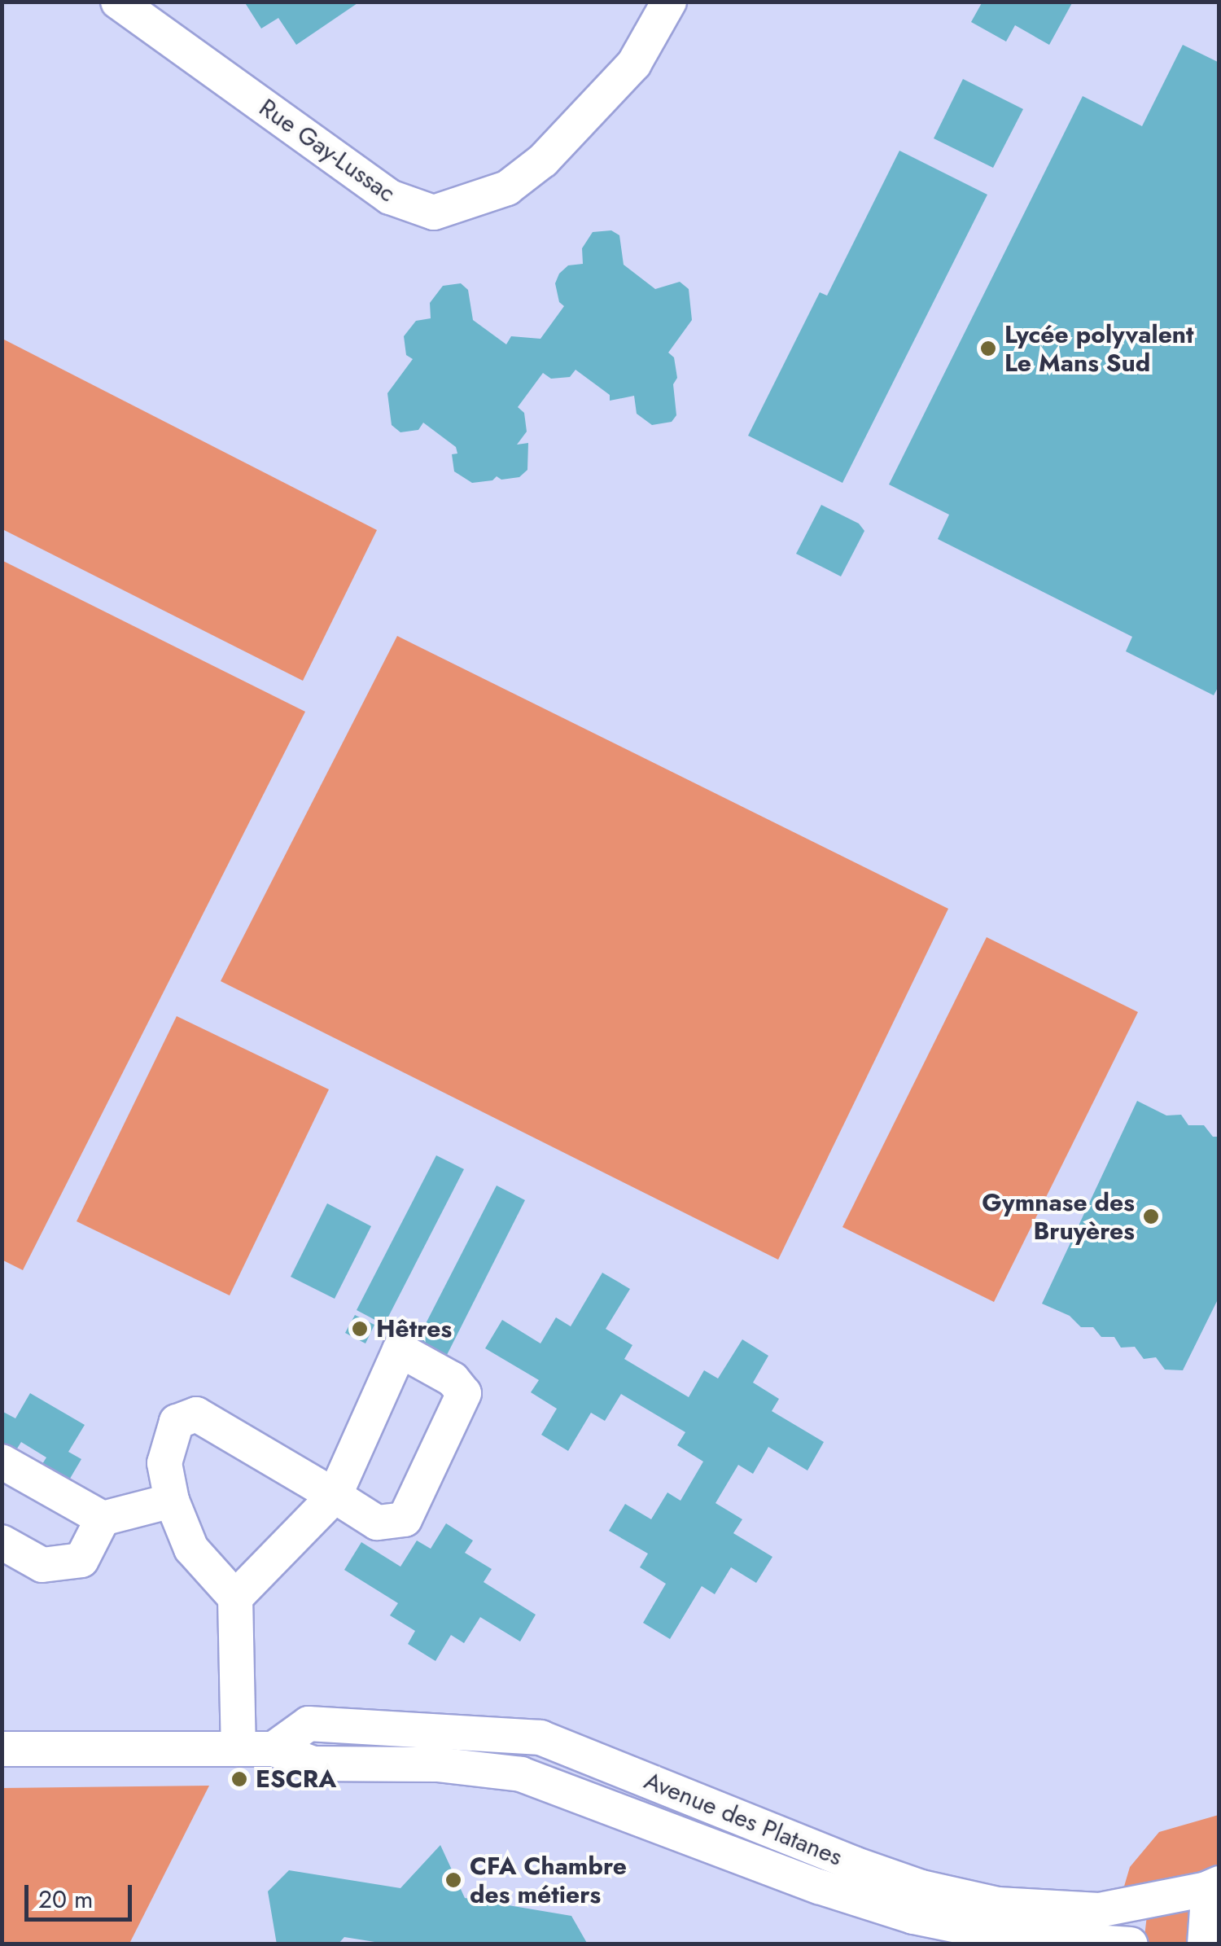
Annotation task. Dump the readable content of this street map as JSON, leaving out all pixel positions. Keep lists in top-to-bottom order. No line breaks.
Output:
{"streets":{"street":["Rue Gay-Lussac","Avenue des Platanes"]},"places":["Lycée polyvalent Le Mans Sud","Gymnase des Bruyères","Hêtres","ESCRA","CFA Chambre des métiers"],"scale_bar":"20 m"}
